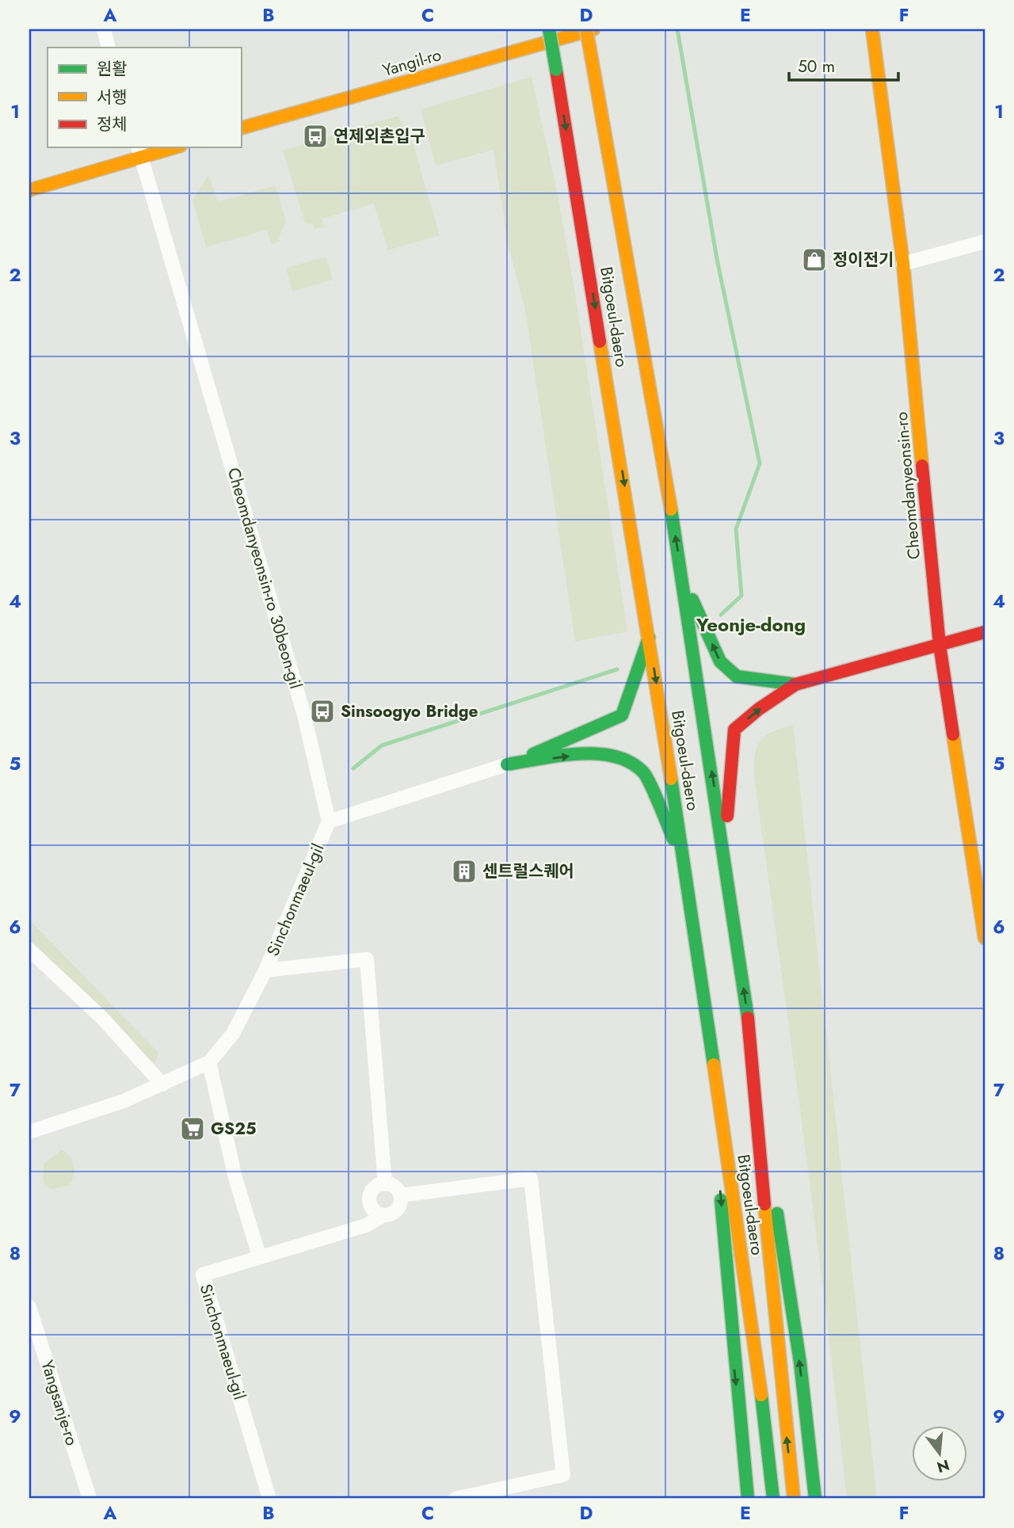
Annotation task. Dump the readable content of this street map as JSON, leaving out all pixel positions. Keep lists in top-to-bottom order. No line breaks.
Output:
{"streets":{"main road":["Yangil-ro","Bitgoeul-daero","Cheomdanyeonsin-ro"],"street":["Cheomdanyeonsin-ro 30beon-gil","Sinchonmaeul-gil","Yangsanje-ro"]},"crossings":[["Cheomdanyeonsin-ro 30beon-gil","Sinchonmaeul-gil"]],"districts":["Yeonje-dong"],"places":{"bus stop":["연제외촌입구","Sinsoogyo Bridge"],"shop":["정이전기"],"building":["센트럴스퀘어"],"supermarket":["GS25"]},"legend":["원활","서행","정체"],"scale_bar":"50 m","north":"bottom","grid":{"columns":["A","B","C","D","E","F"],"rows":["1","2","3","4","5","6","7","8","9"]}}
